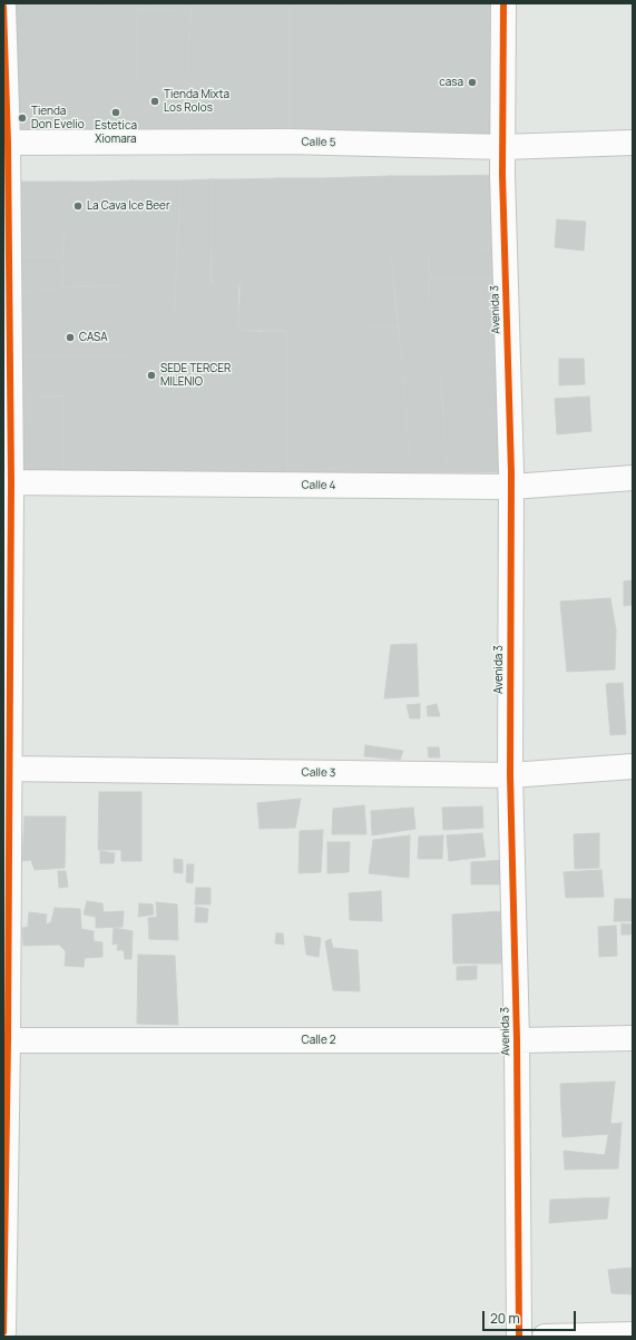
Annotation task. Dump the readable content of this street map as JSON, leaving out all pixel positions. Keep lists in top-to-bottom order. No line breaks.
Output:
{"streets":{"street":["Calle 5","Avenida 3","Calle 4","Calle 3","Calle 2"]},"crossings":[["Calle 5","Avenida 3"],["Avenida 3","Calle 4"],["Avenida 3","Calle 3"],["Avenida 3","Calle 2"]],"places":["casa","Tienda Mixta Los Rolos","Estetica Xiomara","Tienda Don Evelio","La Cava Ice Beer","CASA","SEDE TERCER MILENIO"],"scale_bar":"20 m"}
